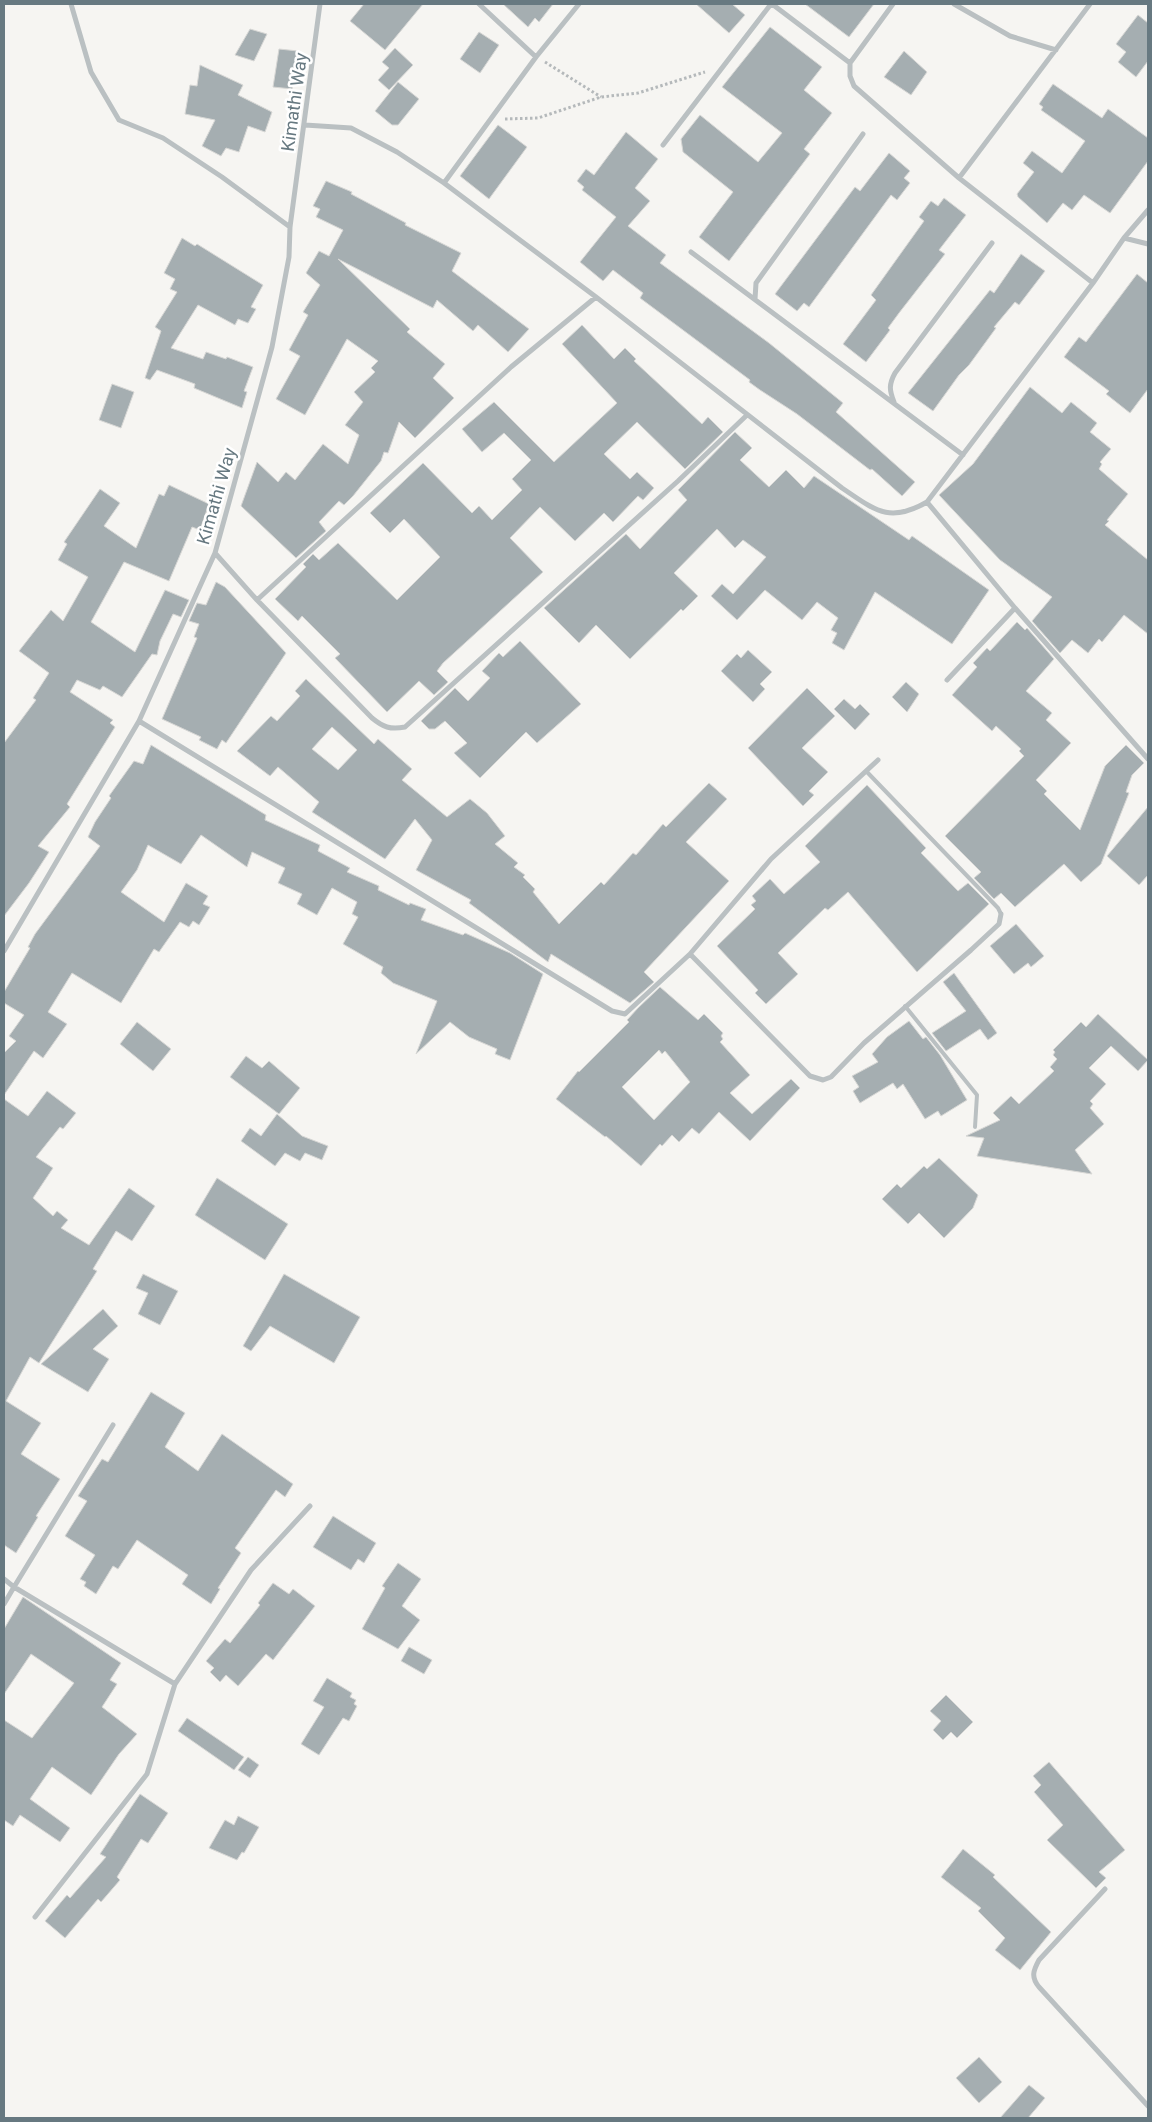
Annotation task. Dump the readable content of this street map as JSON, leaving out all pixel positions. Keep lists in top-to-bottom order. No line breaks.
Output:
{"streets":{"street":["Kimathi Way"]}}
